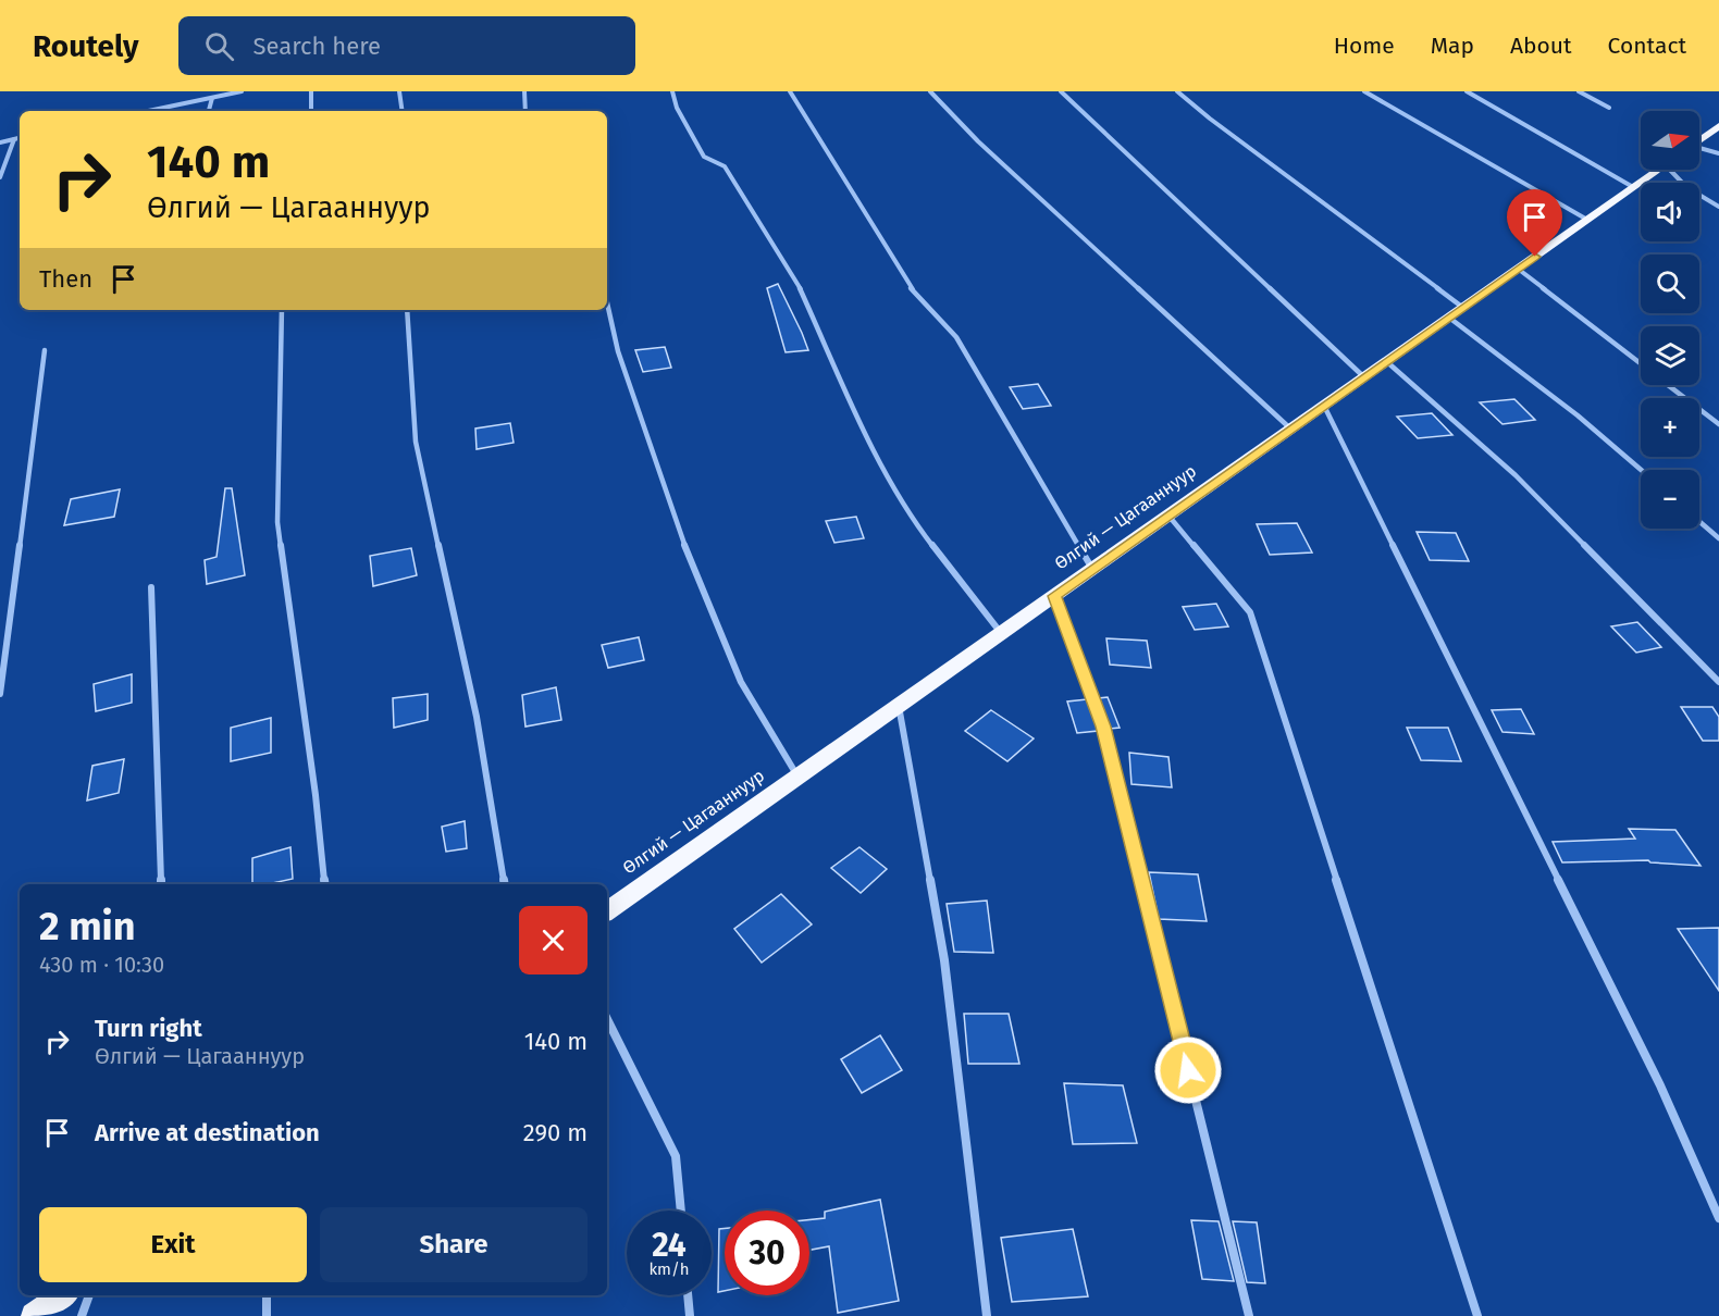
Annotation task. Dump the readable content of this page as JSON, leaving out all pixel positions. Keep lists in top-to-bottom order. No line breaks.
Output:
{"streets":{"highway":["Өлгий — Цагааннуур"]},"north":"right","page":{"header":"Routely","search":"Search here","nav":["Home","Map","About","Contact"],"map_buttons":["+","−"],"turn":["140 m","Өлгий — Цагааннуур"],"then":"Then","heading":["2 min","430 m · 10:30"],"list":[{"name":"Turn right","note":"Өлгий — Цагааннуур","value":"140 m"},{"name":"Arrive at destination","value":"290 m"}],"buttons":["Exit","Share"],"speed":"24 km/h","limit":"30"}}
